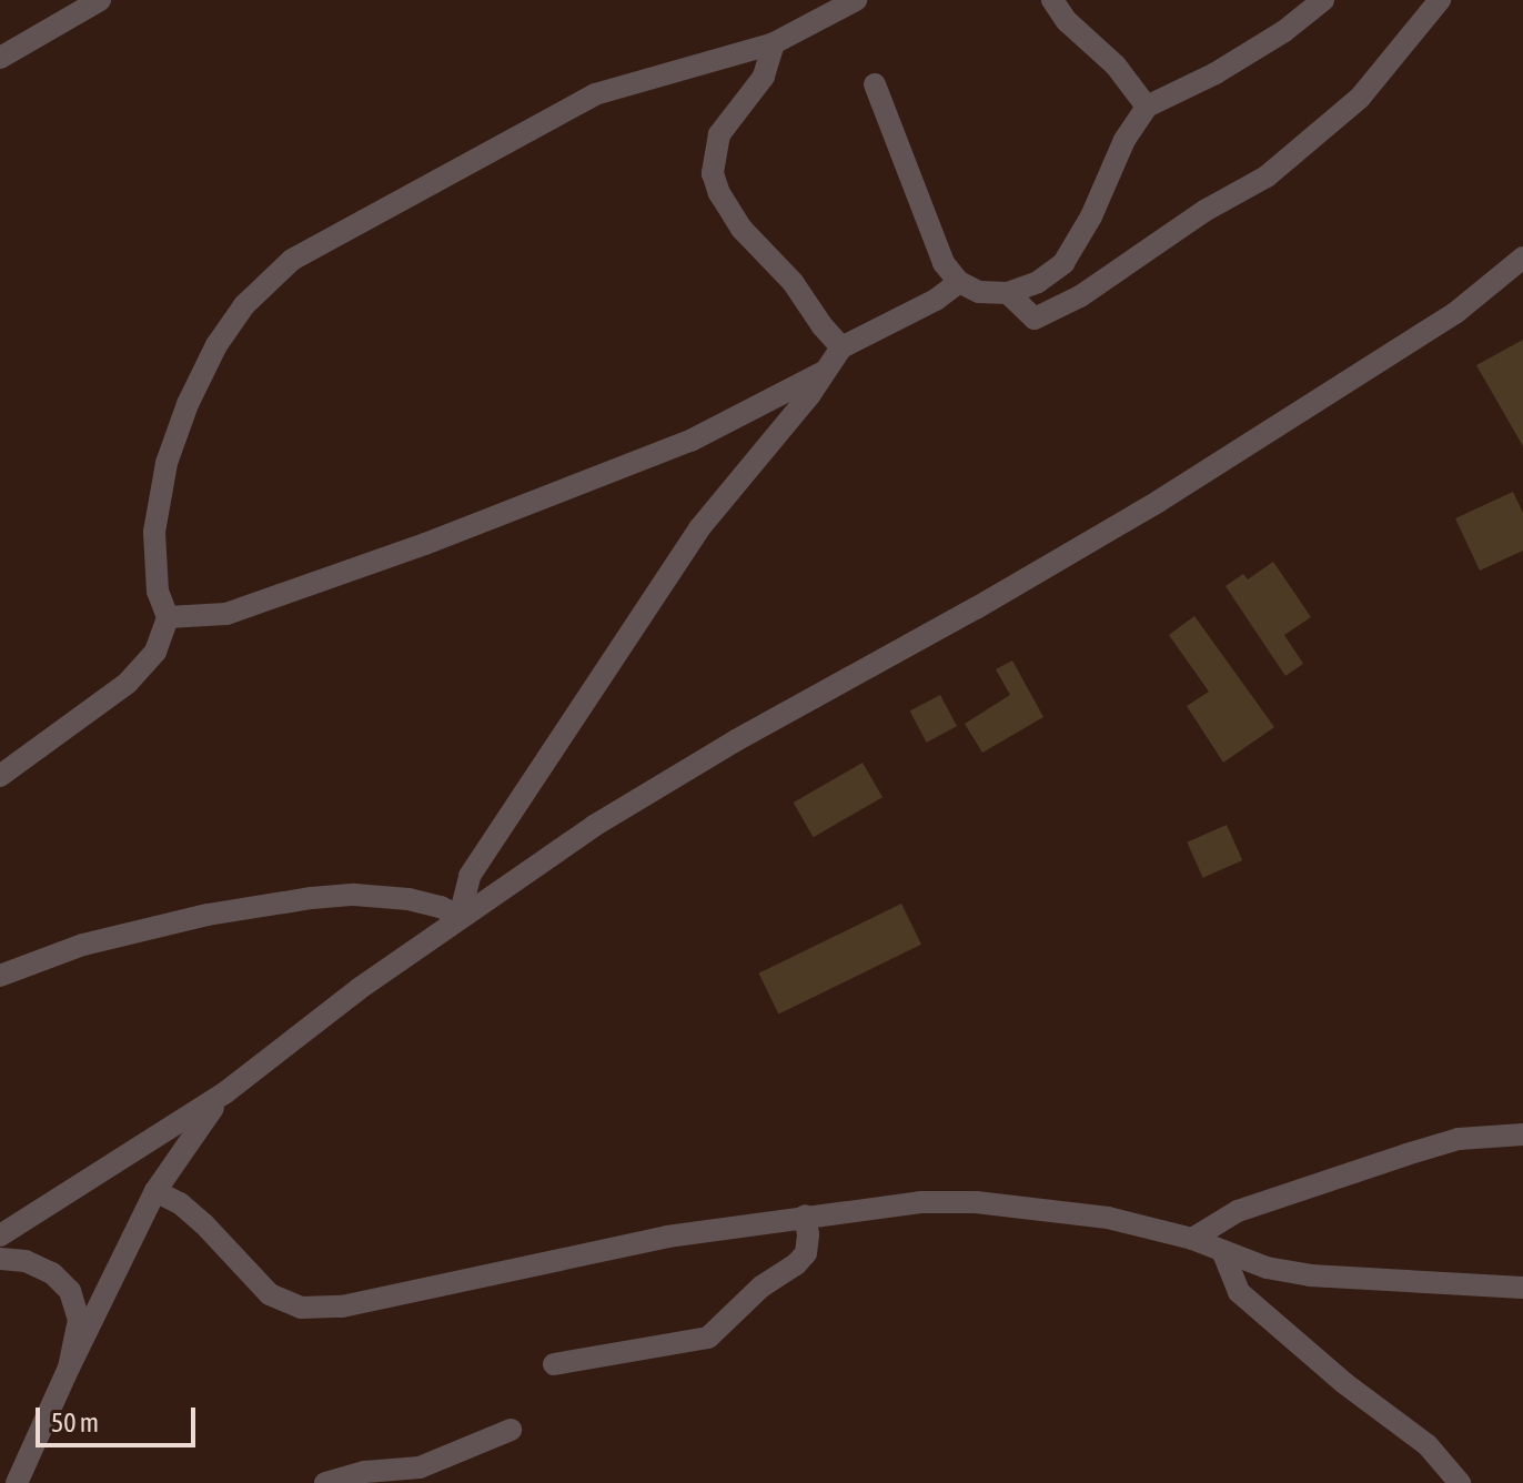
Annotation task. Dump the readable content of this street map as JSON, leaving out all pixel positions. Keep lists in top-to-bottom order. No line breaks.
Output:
{"scale_bar":"50 m"}
